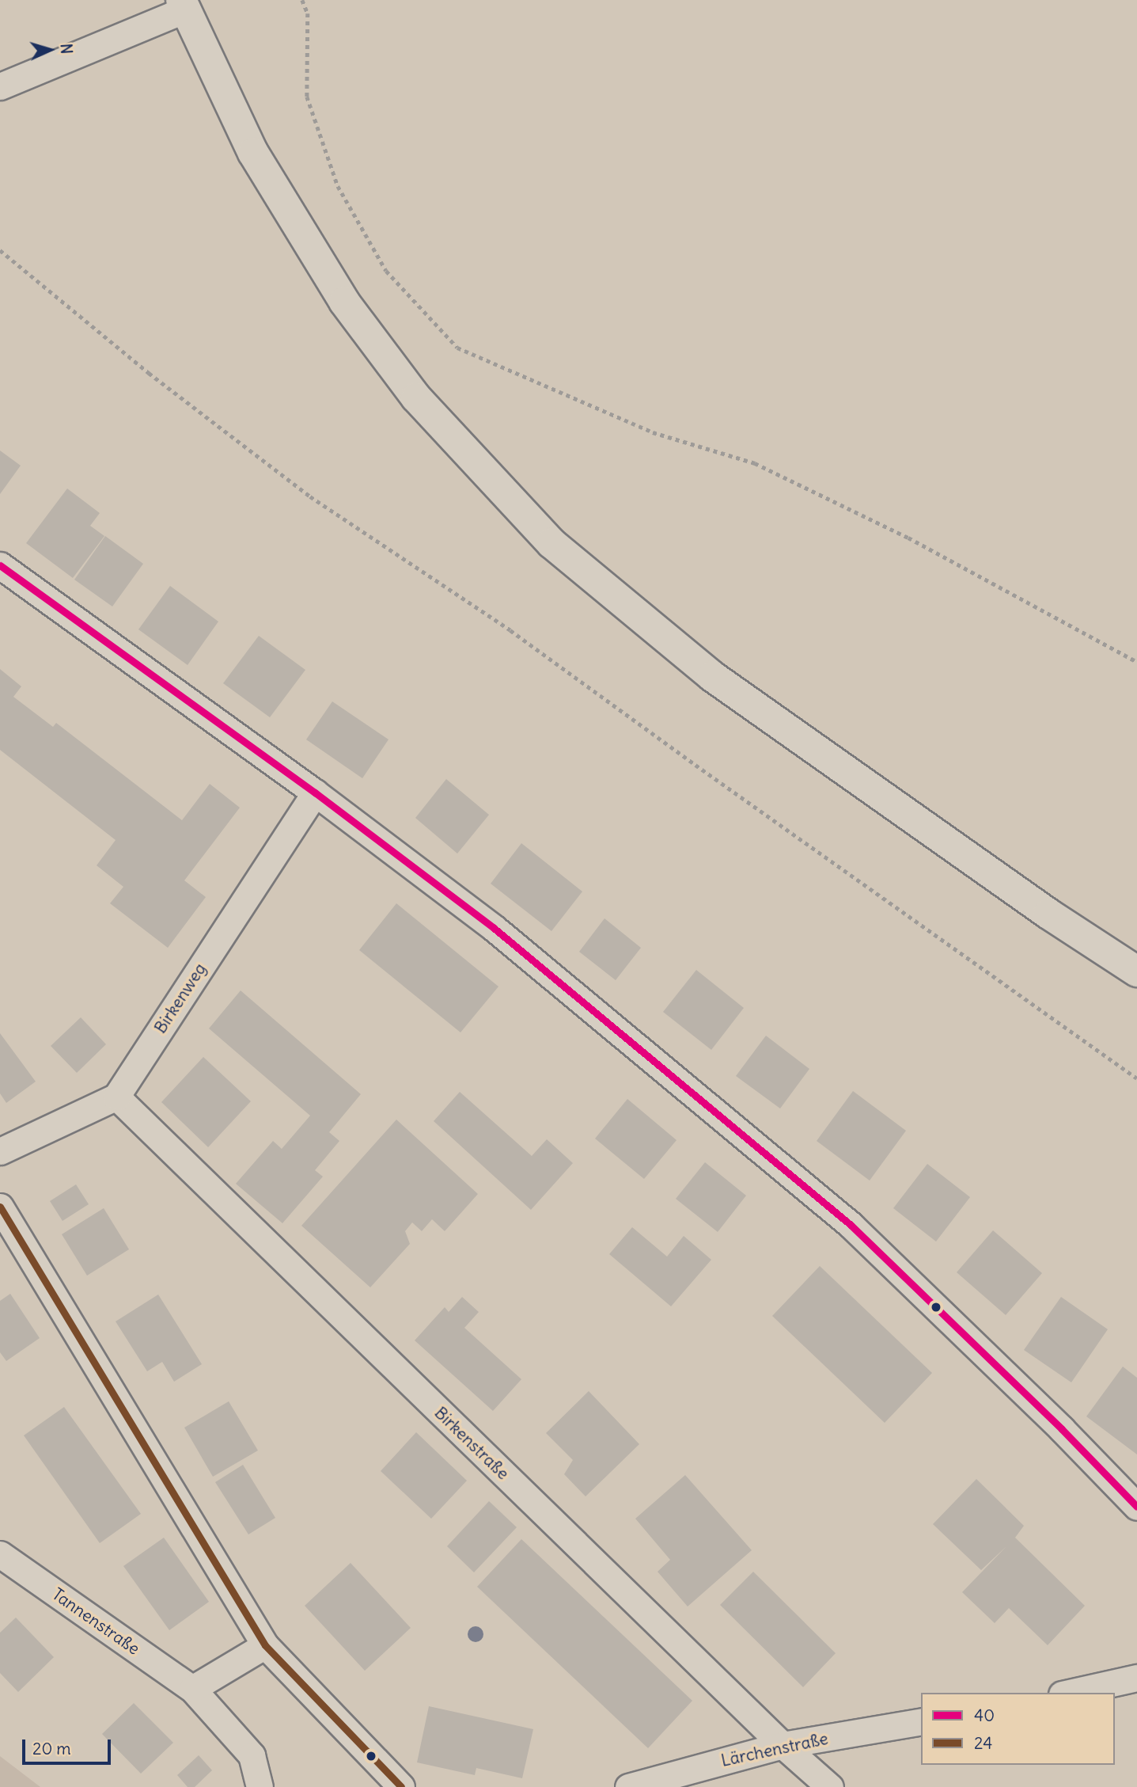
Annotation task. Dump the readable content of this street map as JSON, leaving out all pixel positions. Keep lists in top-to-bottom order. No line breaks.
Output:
{"streets":{"street":["Birkenweg","Birkenstraße","Tannenstraße","Lärchenstraße"]},"crossings":[["Birkenweg","Birkenstraße"],["Birkenstraße","Lärchenstraße"]],"lines":["transit line 40","transit line 24"],"legend":["40","24"],"scale_bar":"20 m","north":"right"}
